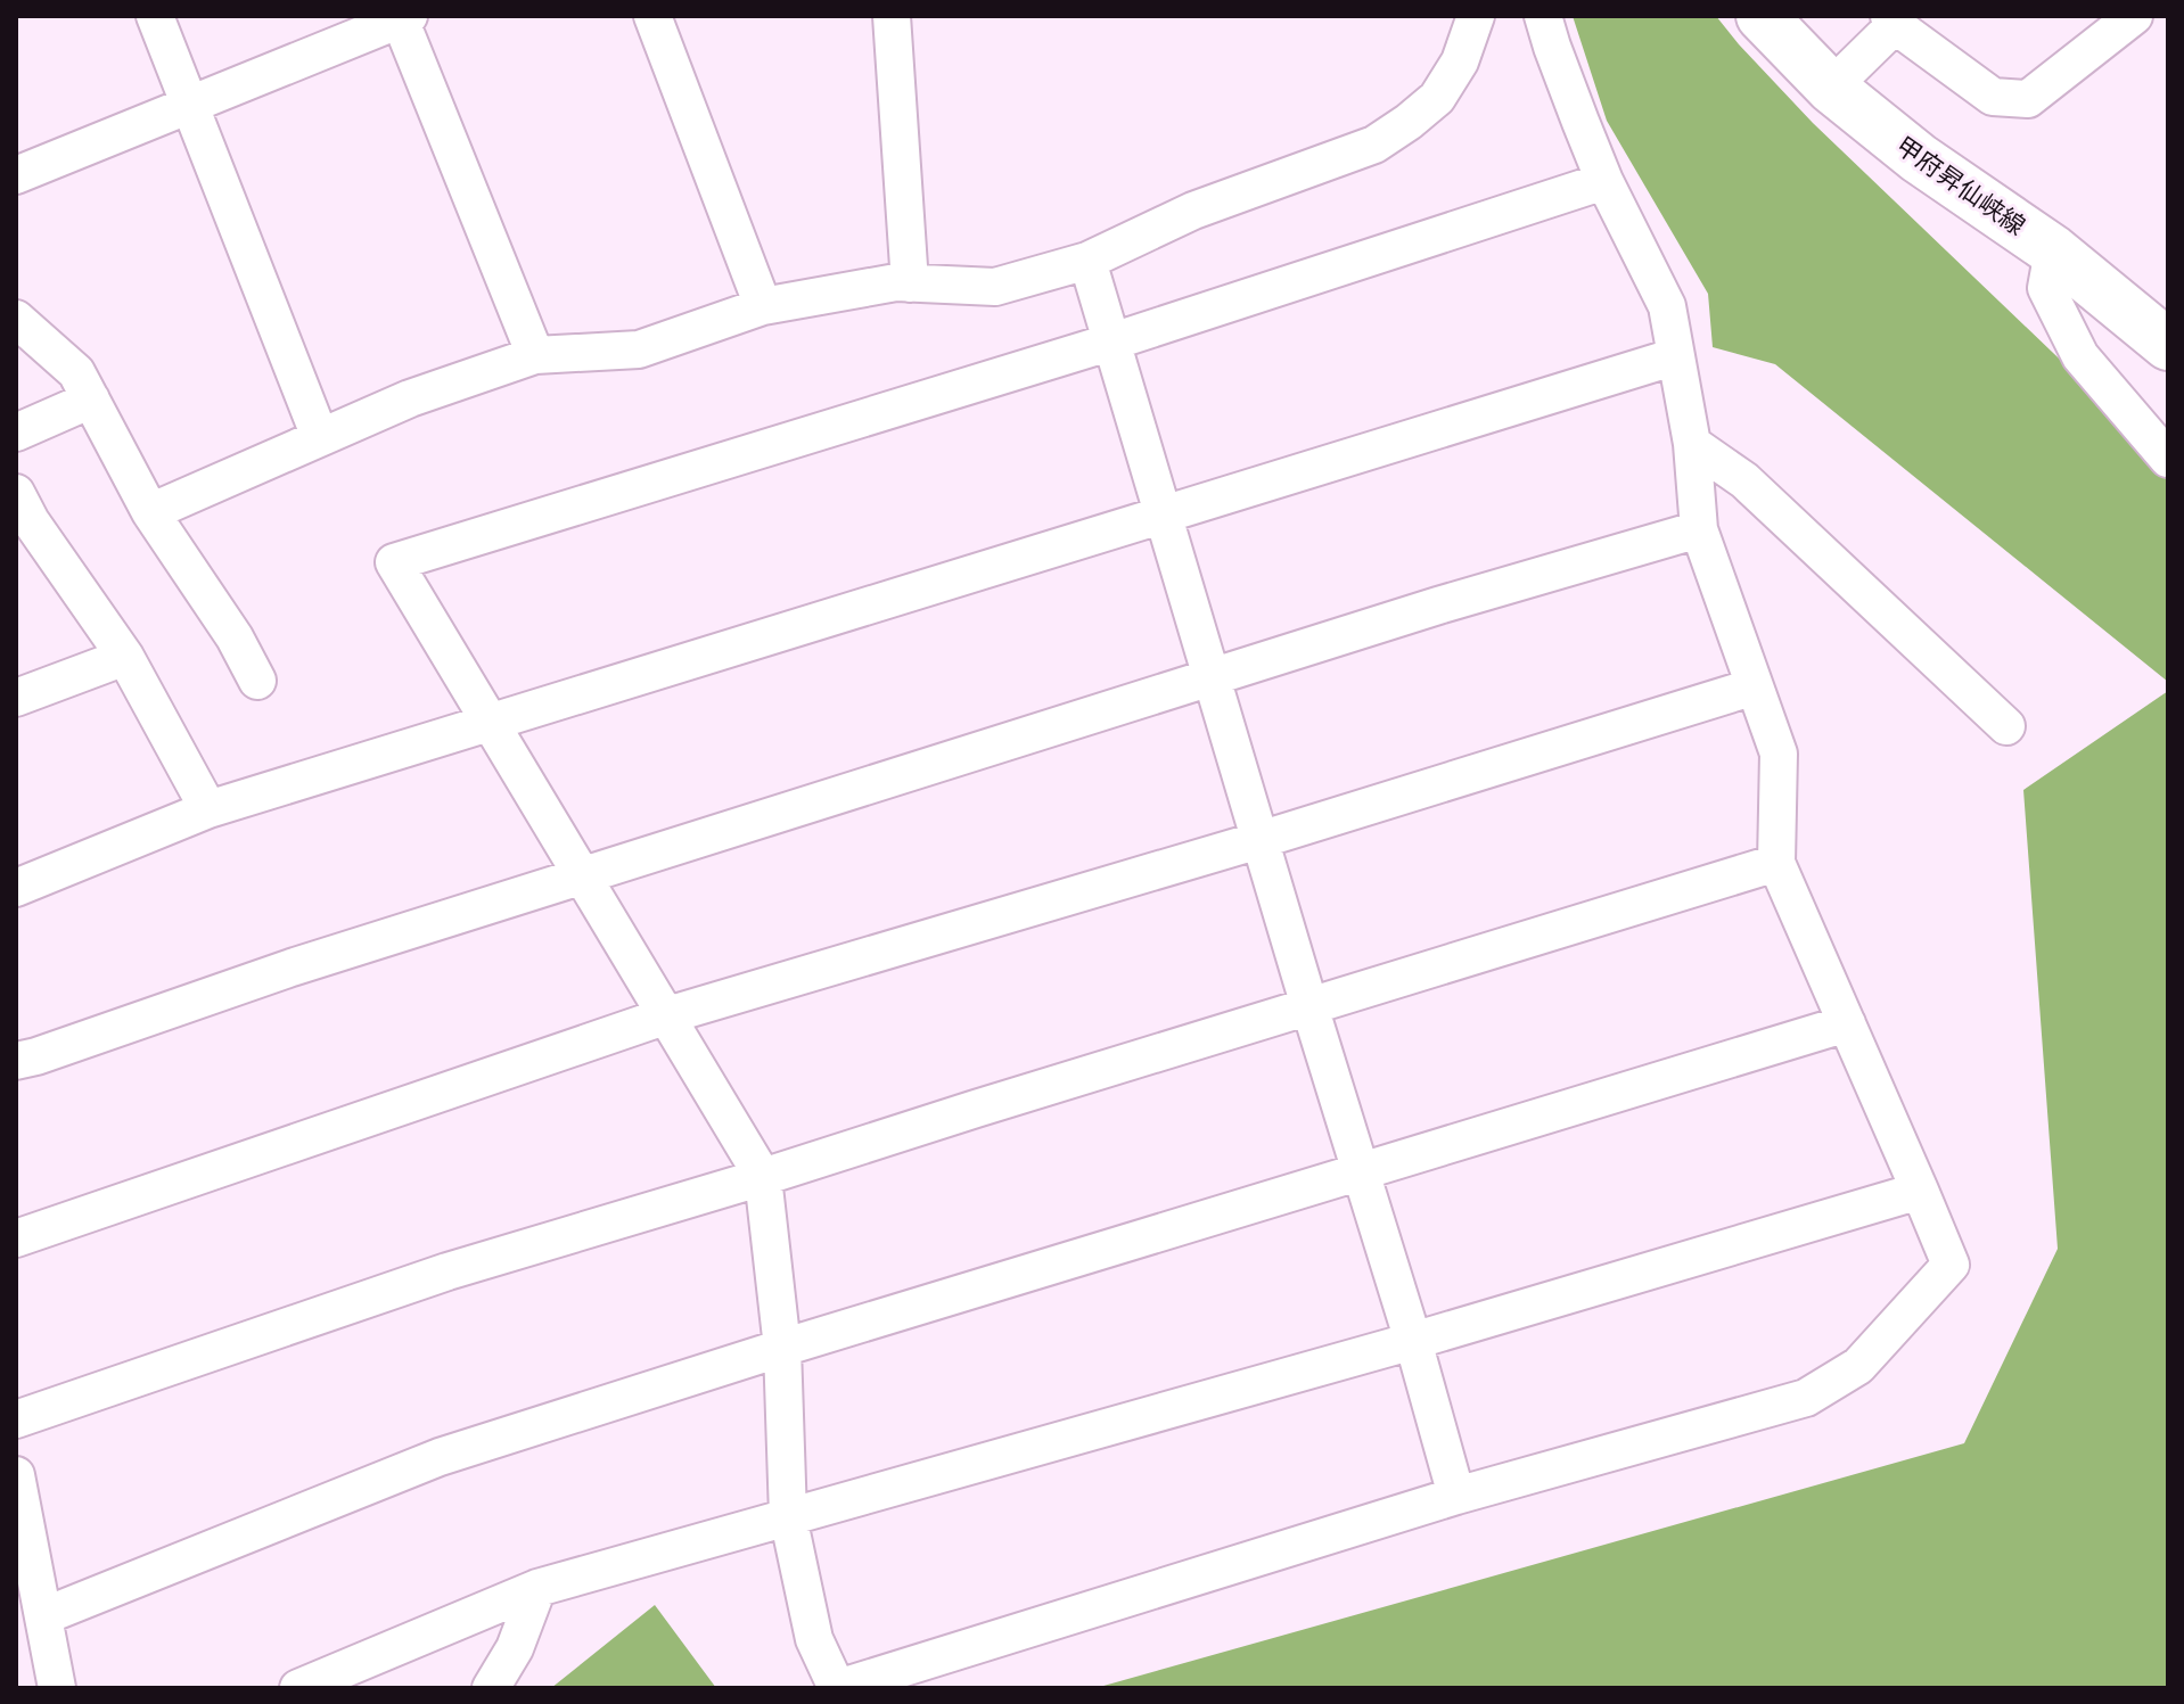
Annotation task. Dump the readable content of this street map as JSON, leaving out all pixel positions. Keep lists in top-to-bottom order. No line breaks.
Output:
{"streets":{"main road":["甲府昇仙峡線"]}}
